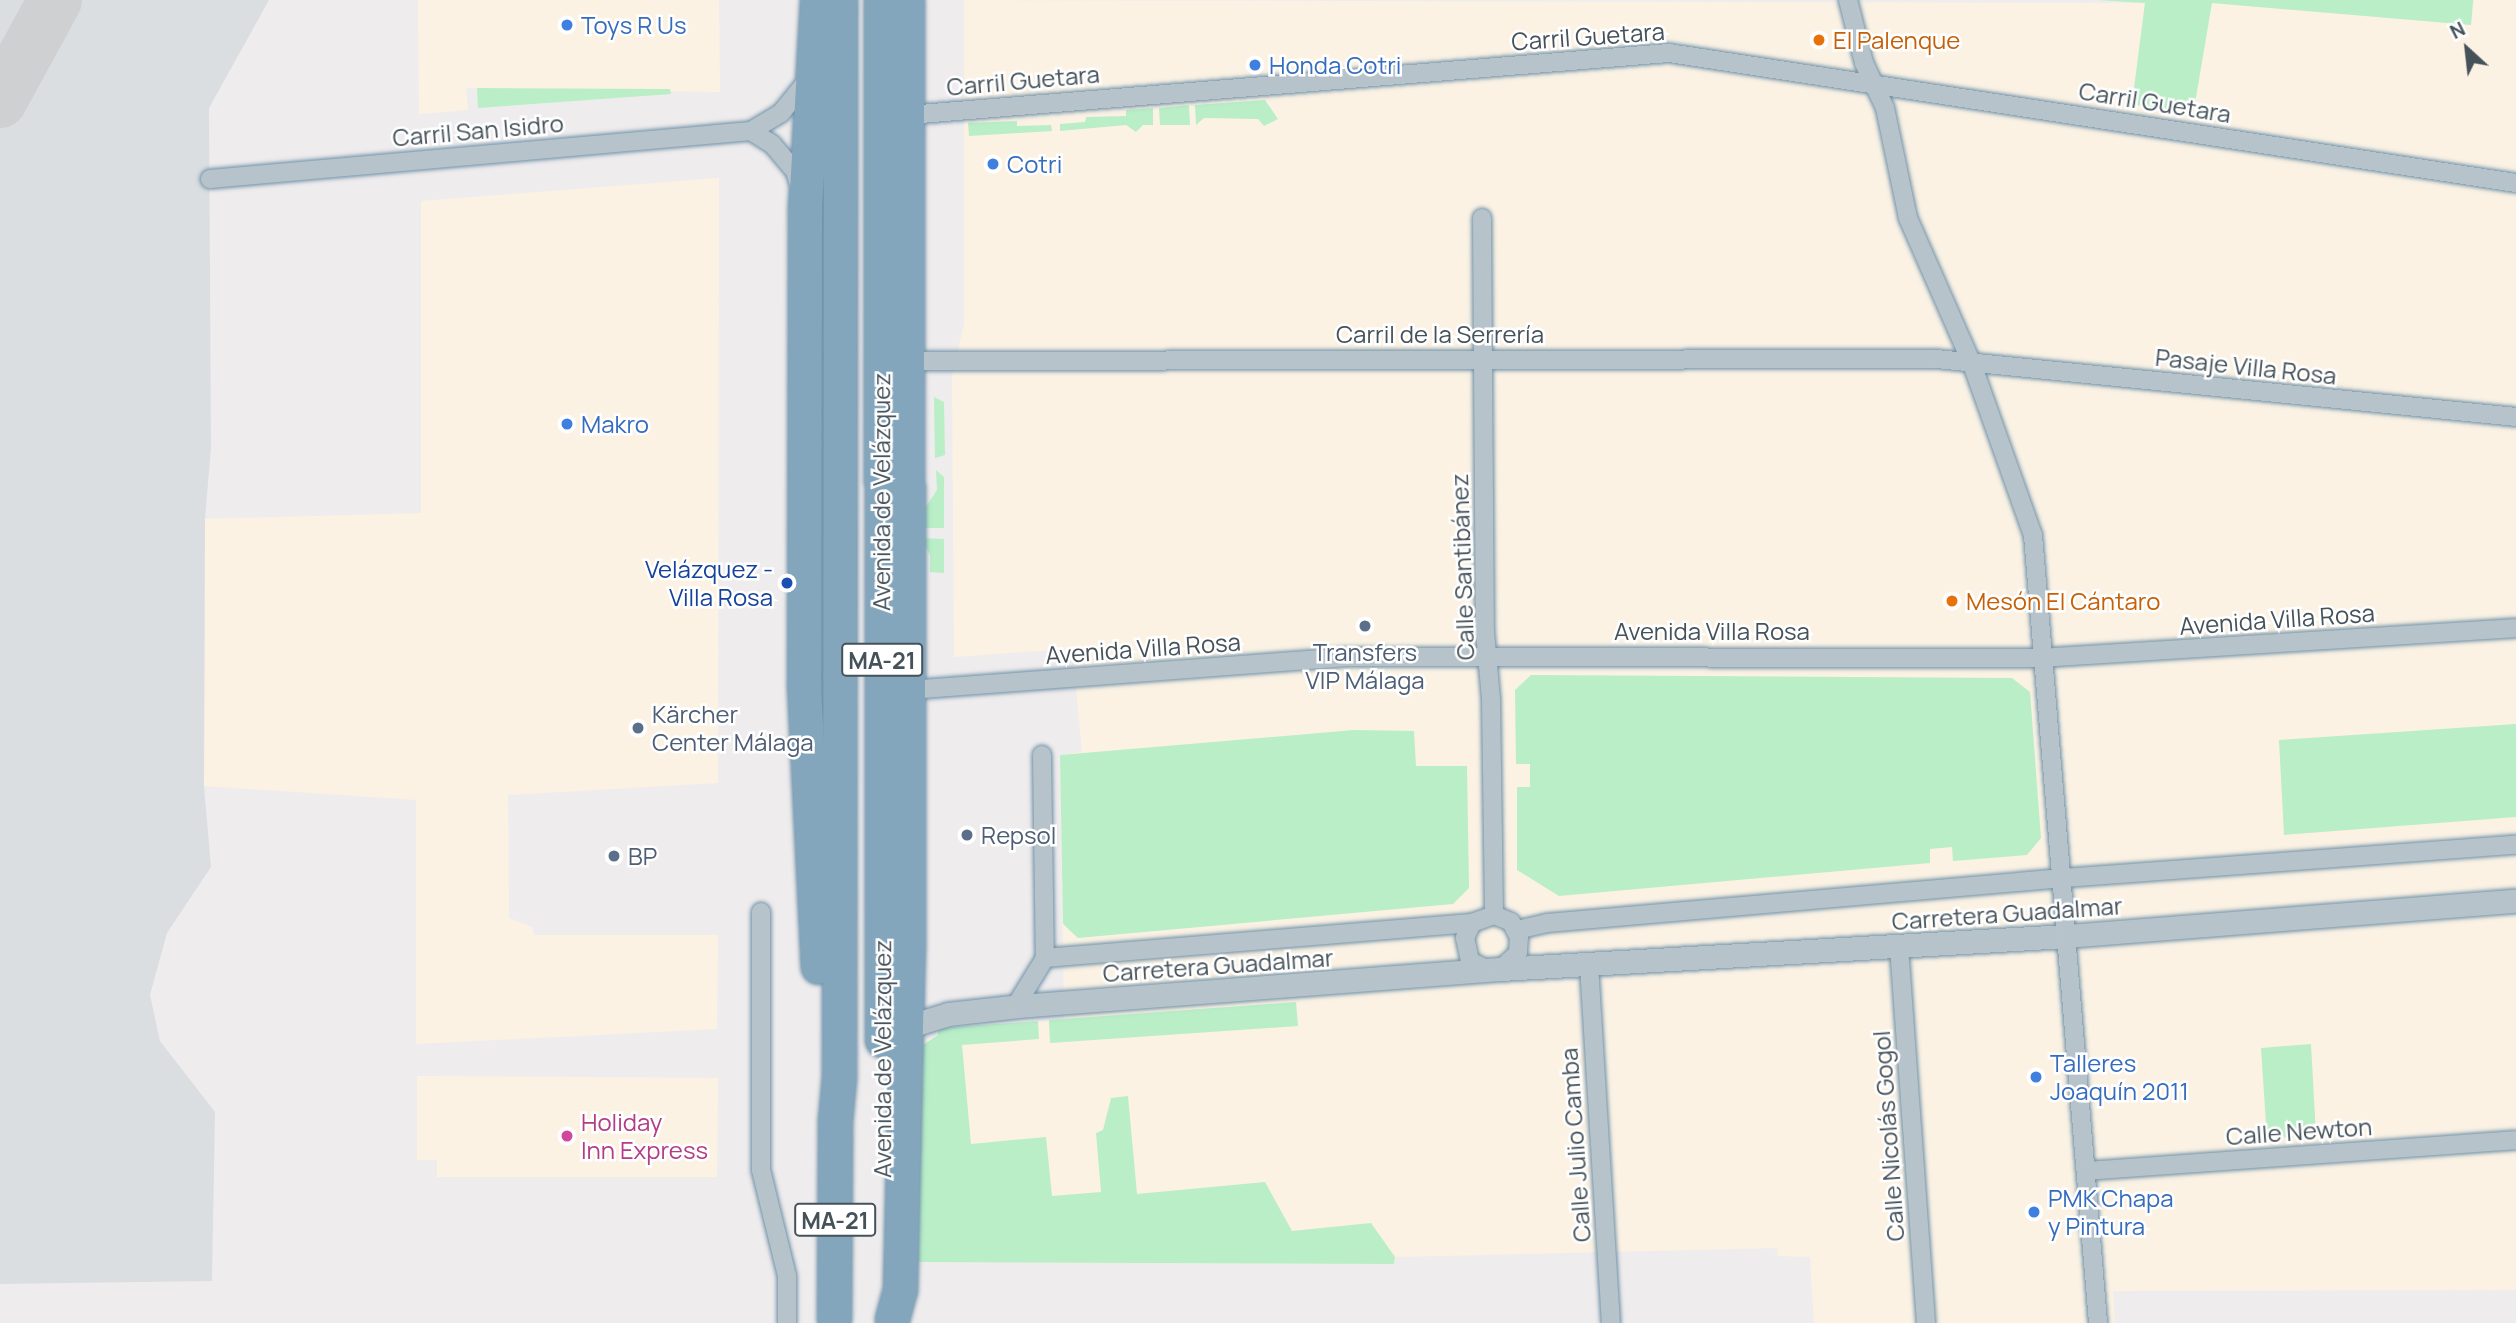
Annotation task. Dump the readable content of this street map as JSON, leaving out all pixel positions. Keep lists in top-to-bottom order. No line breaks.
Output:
{"streets":{"highway":["Avenida de Velázquez","MA-21"],"street":["Carril Guetara","Carril San Isidro","Carril de la Serrería","Pasaje Villa Rosa","Calle Santibánez","Avenida Villa Rosa","Carretera Guadalmar","Calle Newton","Calle Nicolás Gogol","Calle Julio Camba"]},"crossings":[["Carril de la Serrería","Pasaje Villa Rosa"],["Carril de la Serrería","Calle Santibánez"],["Avenida de Velázquez","Carretera Guadalmar"],["Calle Santibánez","Avenida Villa Rosa"],["Calle Santibánez","Carretera Guadalmar"],["Carretera Guadalmar","Calle Nicolás Gogol"],["Carretera Guadalmar","Calle Julio Camba"]],"places":["Toys R Us","El Palenque","Honda Cotri","Cotri","Makro","Velázquez - Villa Rosa","Mesón El Cántaro","Transfers VIP Málaga","Kärcher Center Málaga","Repsol","BP","Talleres Joaquín 2011","Holiday Inn Express","PMK Chapa y Pintura"],"north":"top left"}
